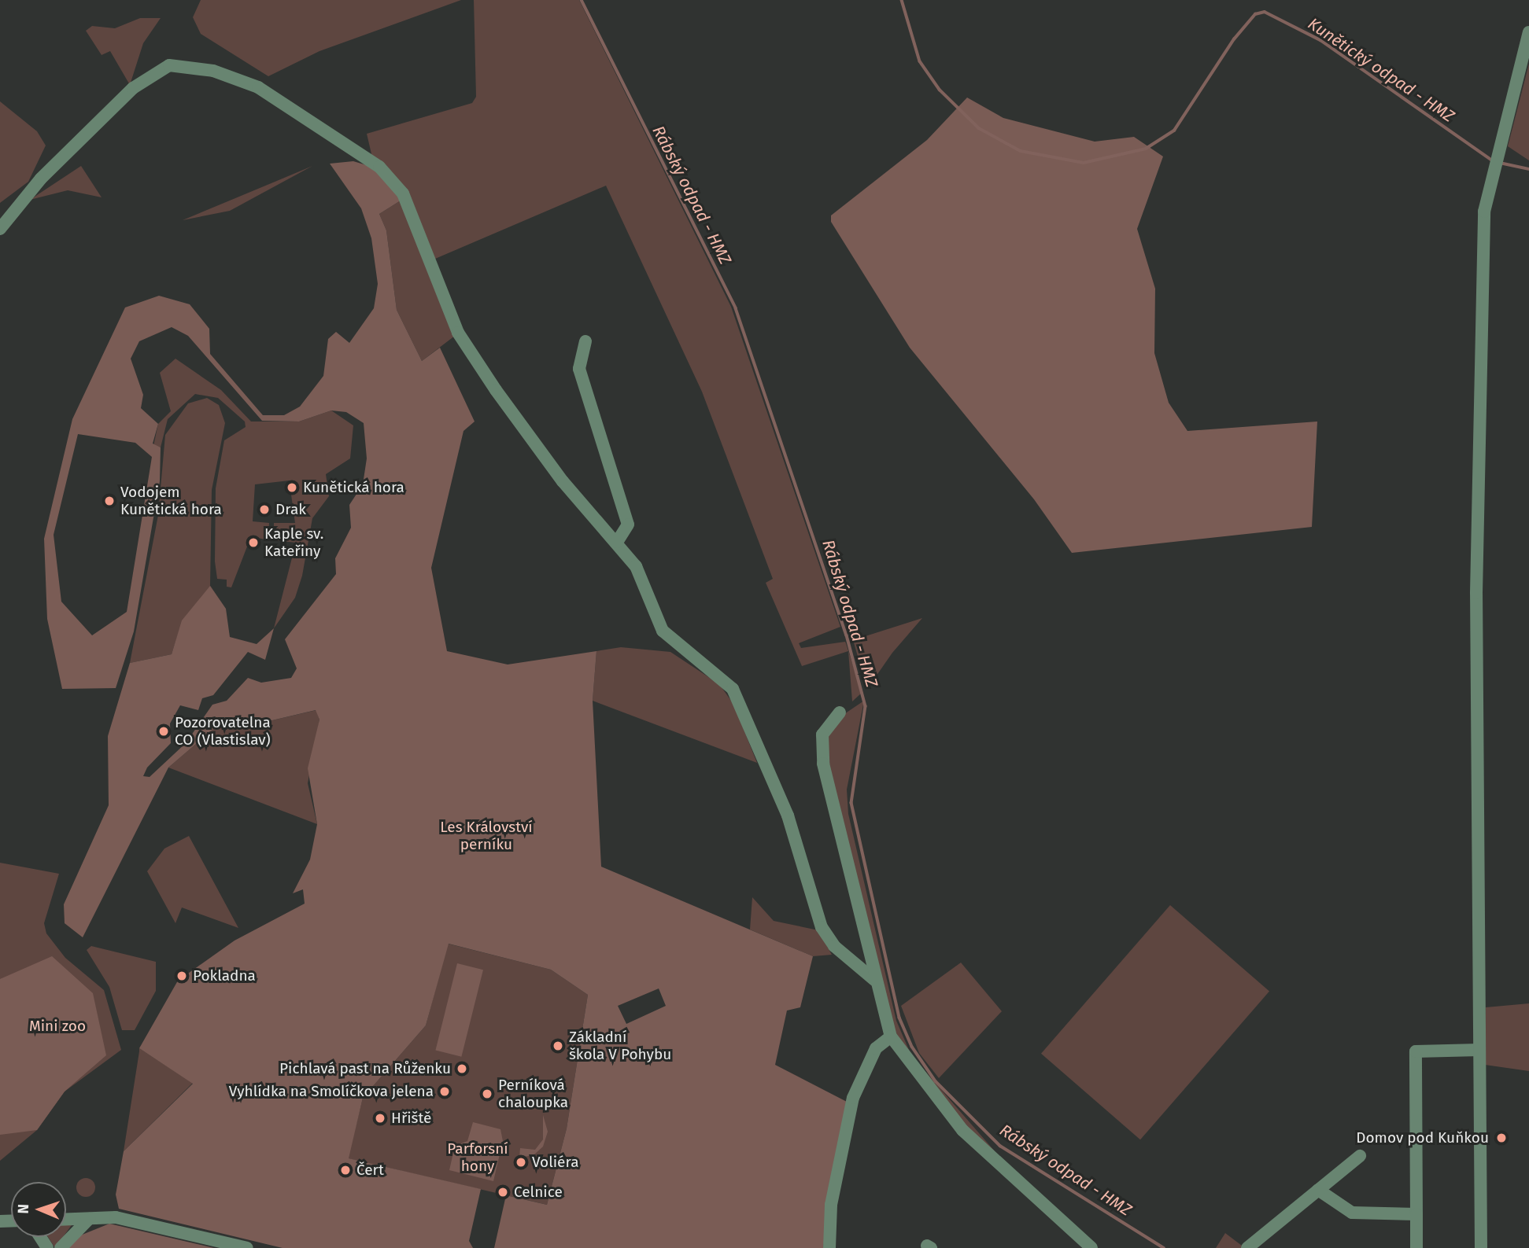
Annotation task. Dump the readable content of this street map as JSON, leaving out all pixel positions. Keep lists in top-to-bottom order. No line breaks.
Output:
{"water":["Kunětický odpad - HMZ","Rábský odpad - HMZ"],"parks":["Les Království perníku","Mini zoo","Parforsní hony"],"places":["Kunětická hora","Vodojem Kunětická hora","Drak","Kaple sv. Kateřiny","Pozorovatelna CO (Vlastislav)","Pokladna","Základní škola V Pohybu","Pichlavá past na Růženku","Vyhlídka na Smolíčkova jelena","Perníková chaloupka","Hřiště","Domov pod Kuňkou","Voliéra","Čert","Celnice"],"north":"left"}
